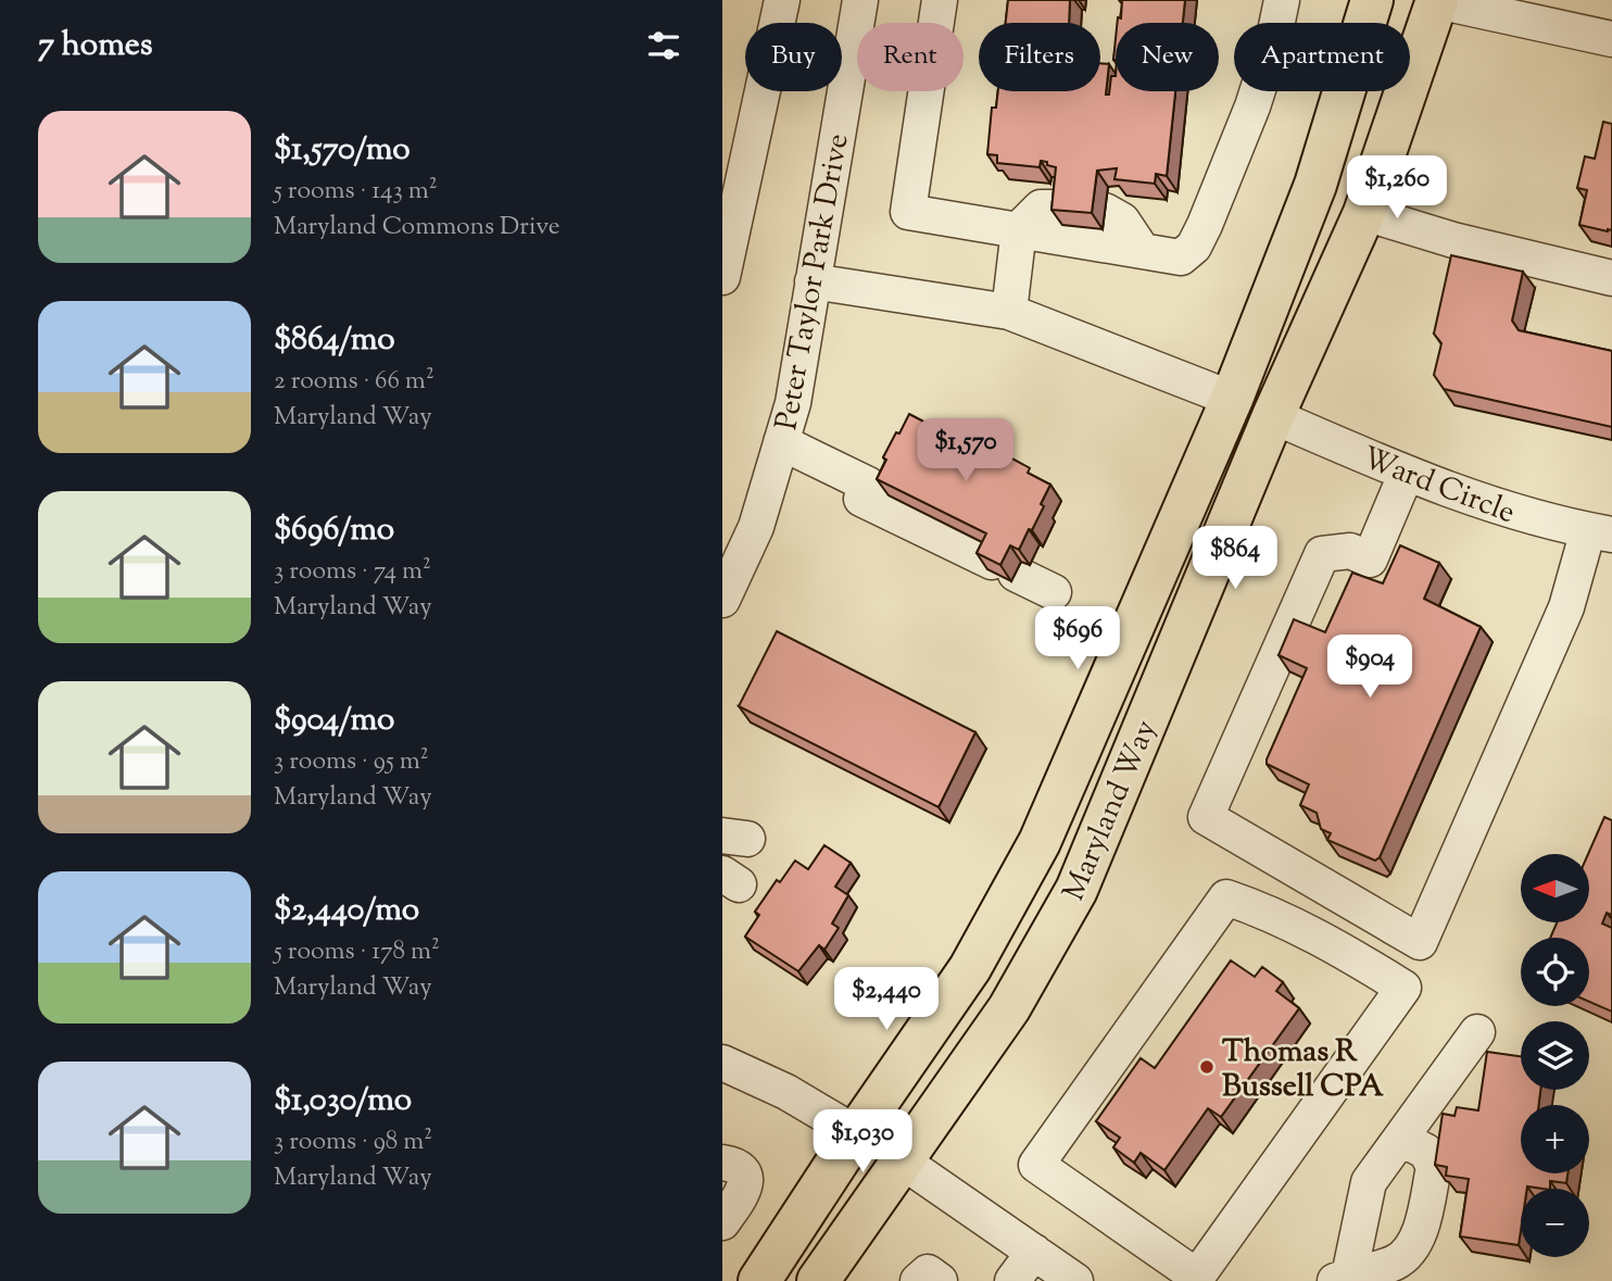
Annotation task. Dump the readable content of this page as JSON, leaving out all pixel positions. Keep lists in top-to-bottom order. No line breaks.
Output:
{"streets":{"main road":["Maryland Way"],"street":["Peter Taylor Park Drive","Ward Circle"]},"crossings":[["Ward Circle","Maryland Way"]],"places":["Thomas R Bussell CPA"],"north":"left","page":{"heading":"7 homes","chip":["Buy","Rent","Filters","New","Apartment"],"list":[{"name":"$1,570/mo","note":"5 rooms · 143 m² · Maryland Commons Drive"},{"name":"$864/mo","note":"2 rooms · 66 m² · Maryland Way"},{"name":"$696/mo","note":"3 rooms · 74 m² · Maryland Way"},{"name":"$904/mo","note":"3 rooms · 95 m² · Maryland Way"},{"name":"$2,440/mo","note":"5 rooms · 178 m² · Maryland Way"},{"name":"$1,030/mo","note":"3 rooms · 98 m² · Maryland Way"}],"price":["$1,260","$1,570","$864","$696","$904","$2,440","$1,030"],"map_buttons":["+","−"]}}
